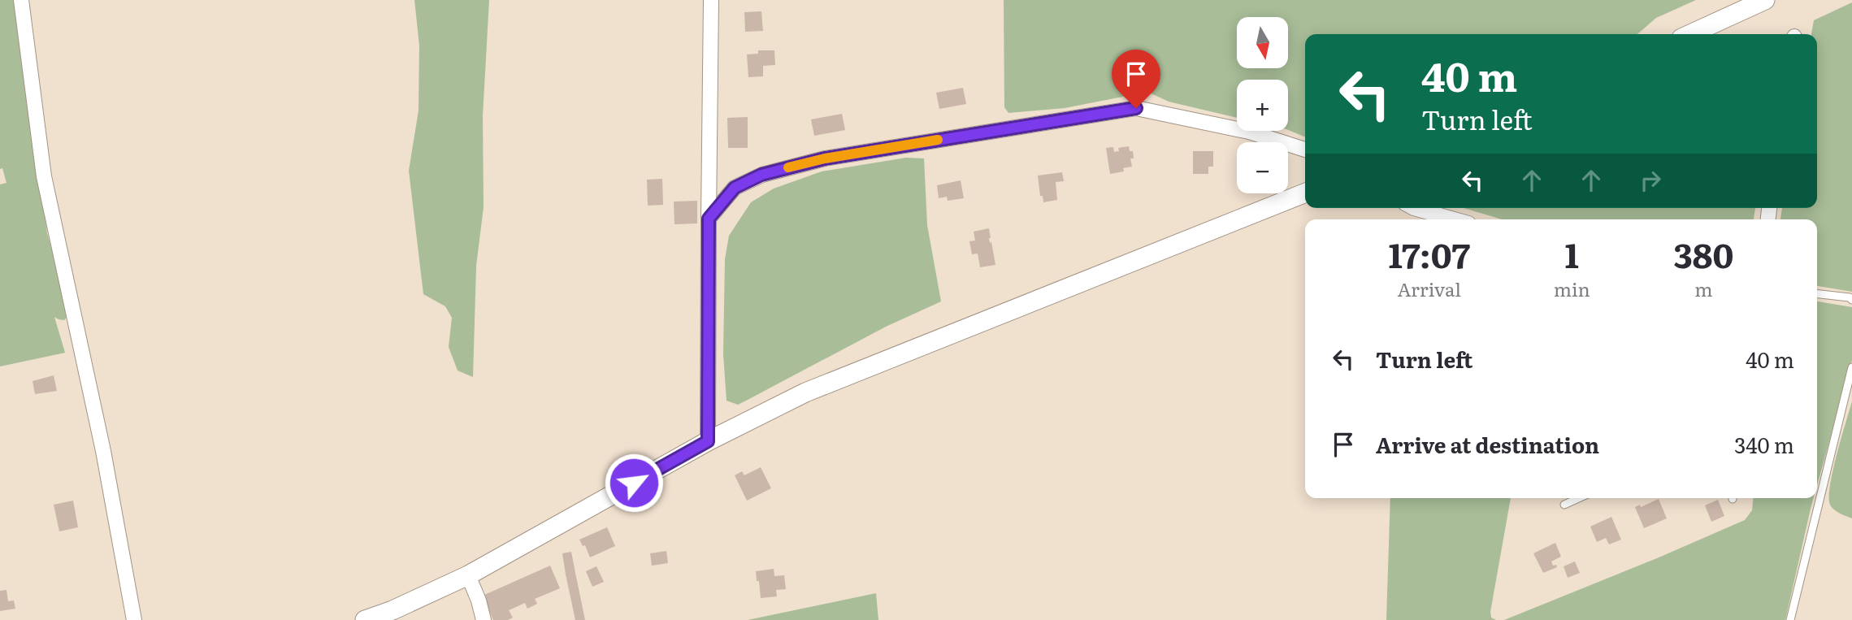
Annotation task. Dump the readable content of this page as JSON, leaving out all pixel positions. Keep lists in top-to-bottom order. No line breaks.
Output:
{"north":"bottom","page":{"map_buttons":["+","−"],"turn":["40 m","Turn left"],"eta":["17:07","Arrival","1","min","380","m"],"list":[{"name":"Turn left","value":"40 m"},{"name":"Arrive at destination","value":"340 m"}]}}
